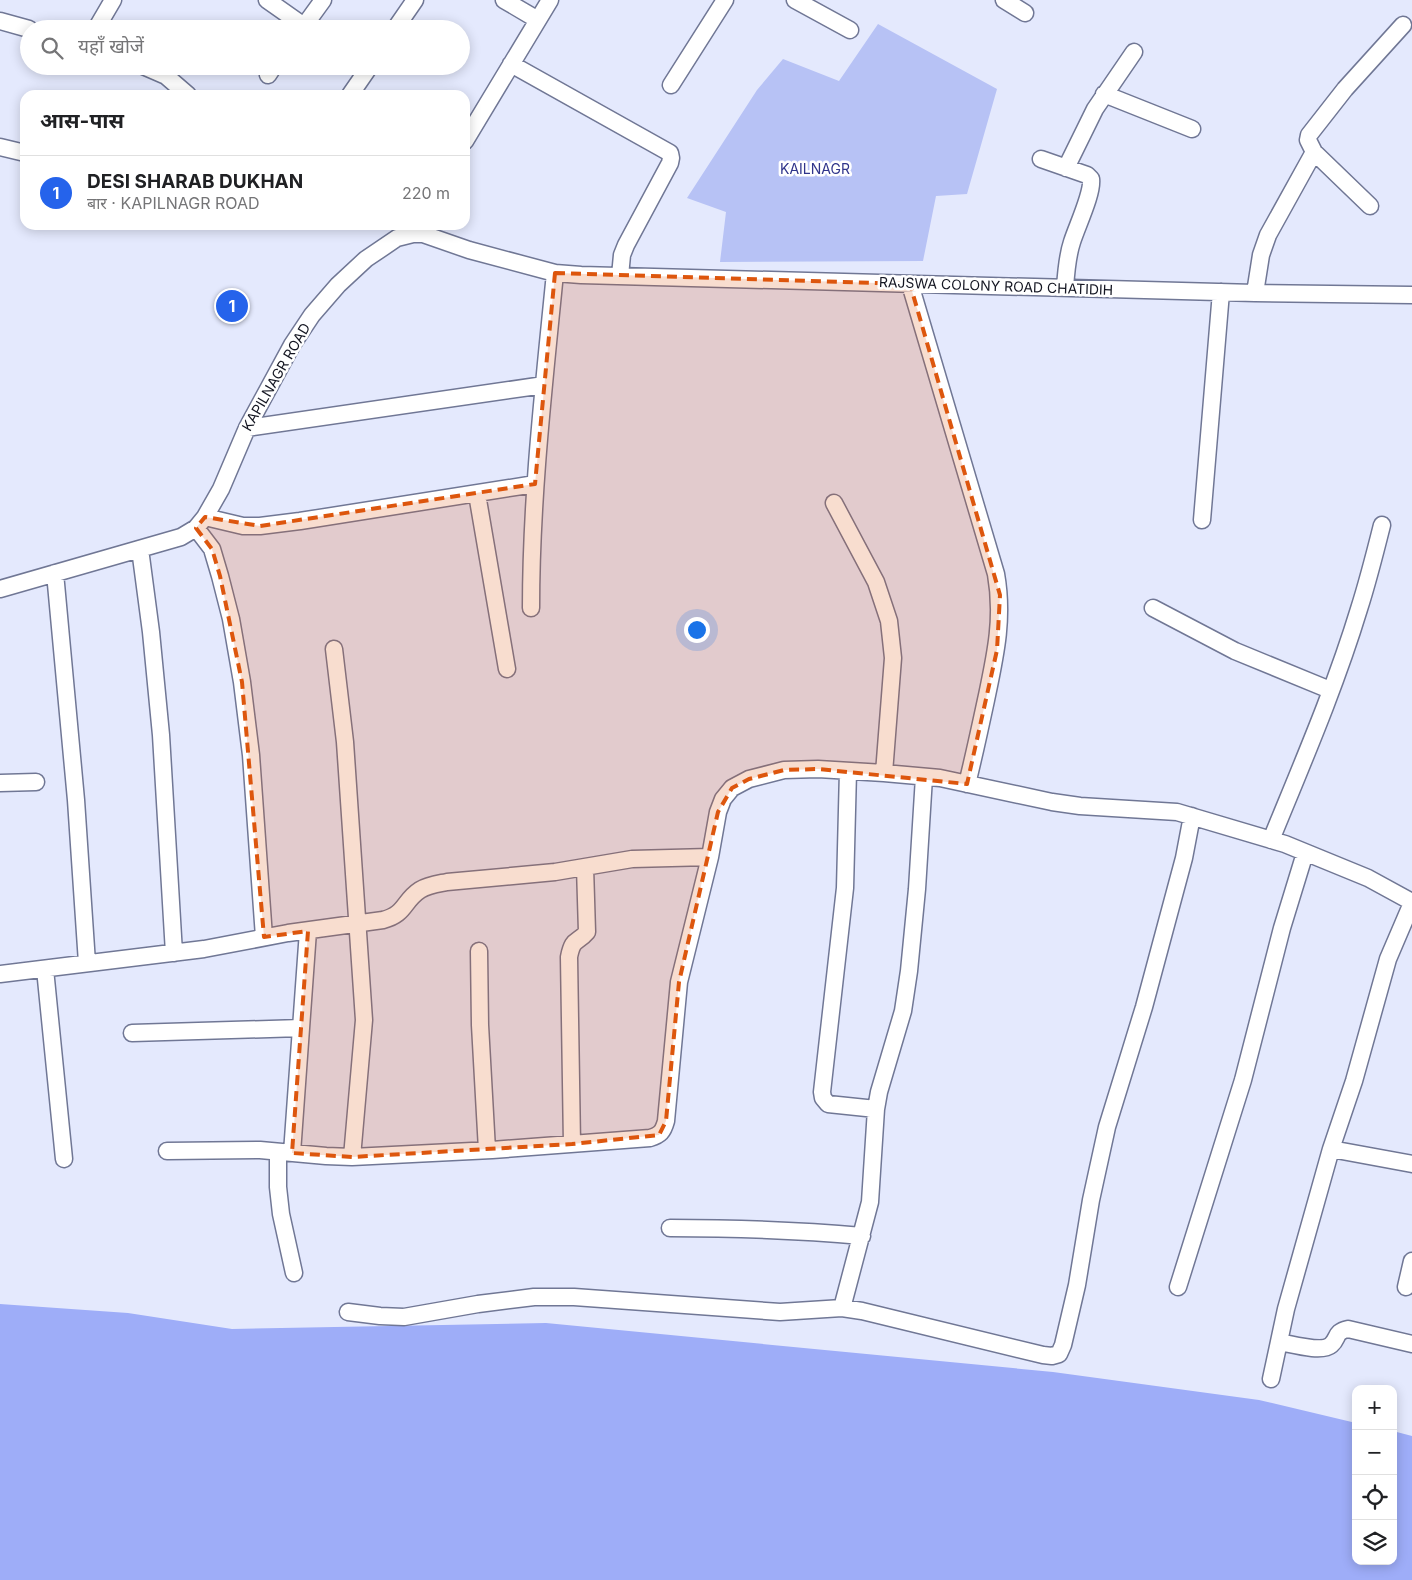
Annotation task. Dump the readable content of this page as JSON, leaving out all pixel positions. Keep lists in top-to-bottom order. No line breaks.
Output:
{"streets":{"street":["RAJSWA COLONY ROAD CHATIDIH","KAPILNAGR ROAD"]},"crossings":[["RAJSWA COLONY ROAD CHATIDIH","KAPILNAGR ROAD"]],"parks":["KAILNAGR"],"page":{"search":"यहाँ खोजें","heading":"आस-पास","list":[{"mark":"1","name":"DESI SHARAB DUKHAN","note":"बार · KAPILNAGR ROAD","value":"220 m"}],"pins":"1","map_buttons":["+","−"]}}
